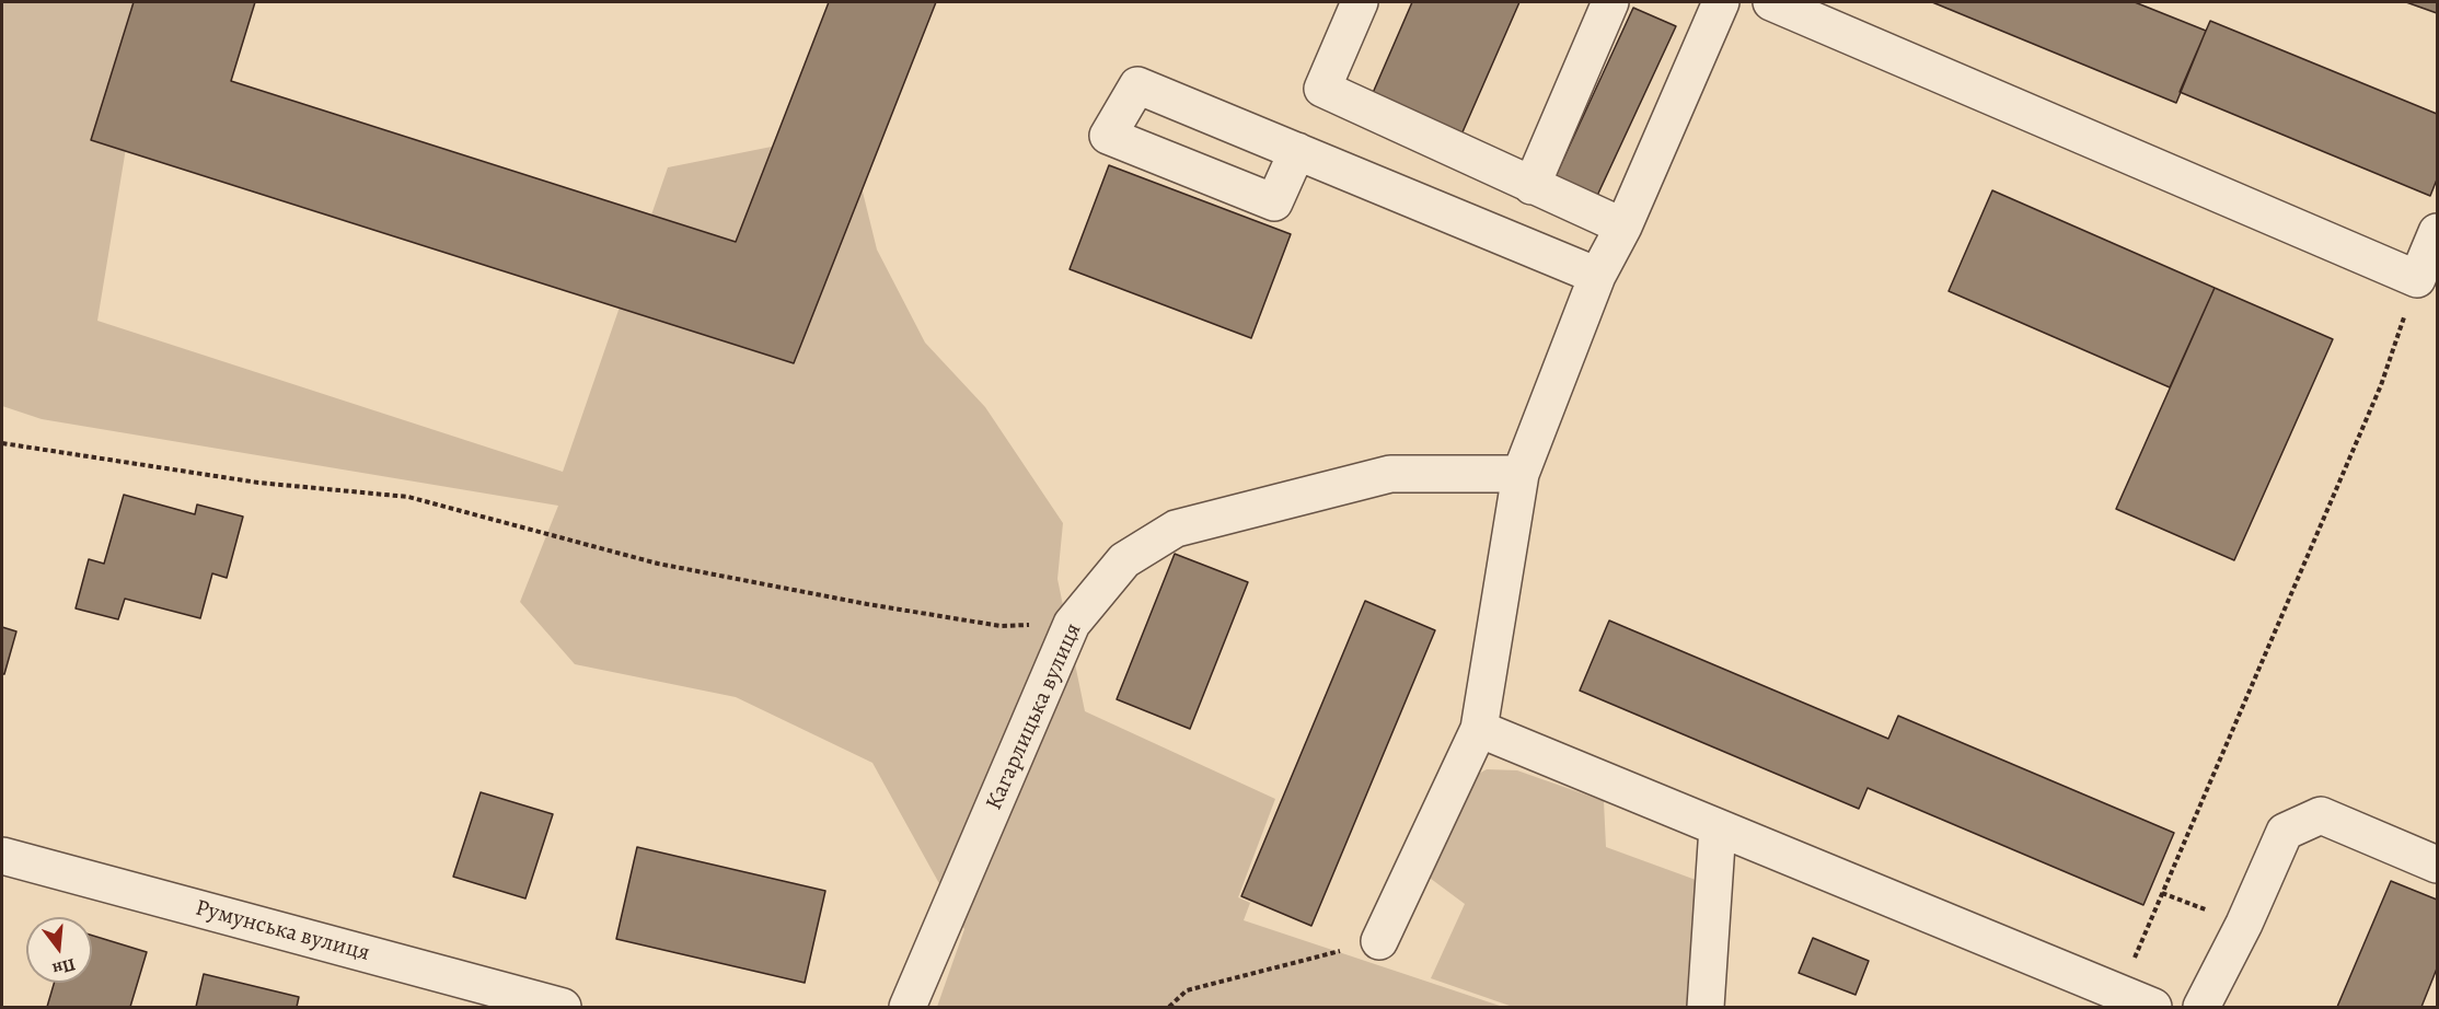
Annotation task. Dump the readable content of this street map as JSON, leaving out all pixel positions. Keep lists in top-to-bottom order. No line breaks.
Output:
{"streets":{"street":["Кагарлицька вулиця","Румунська вулиця"]},"north":"bottom"}
